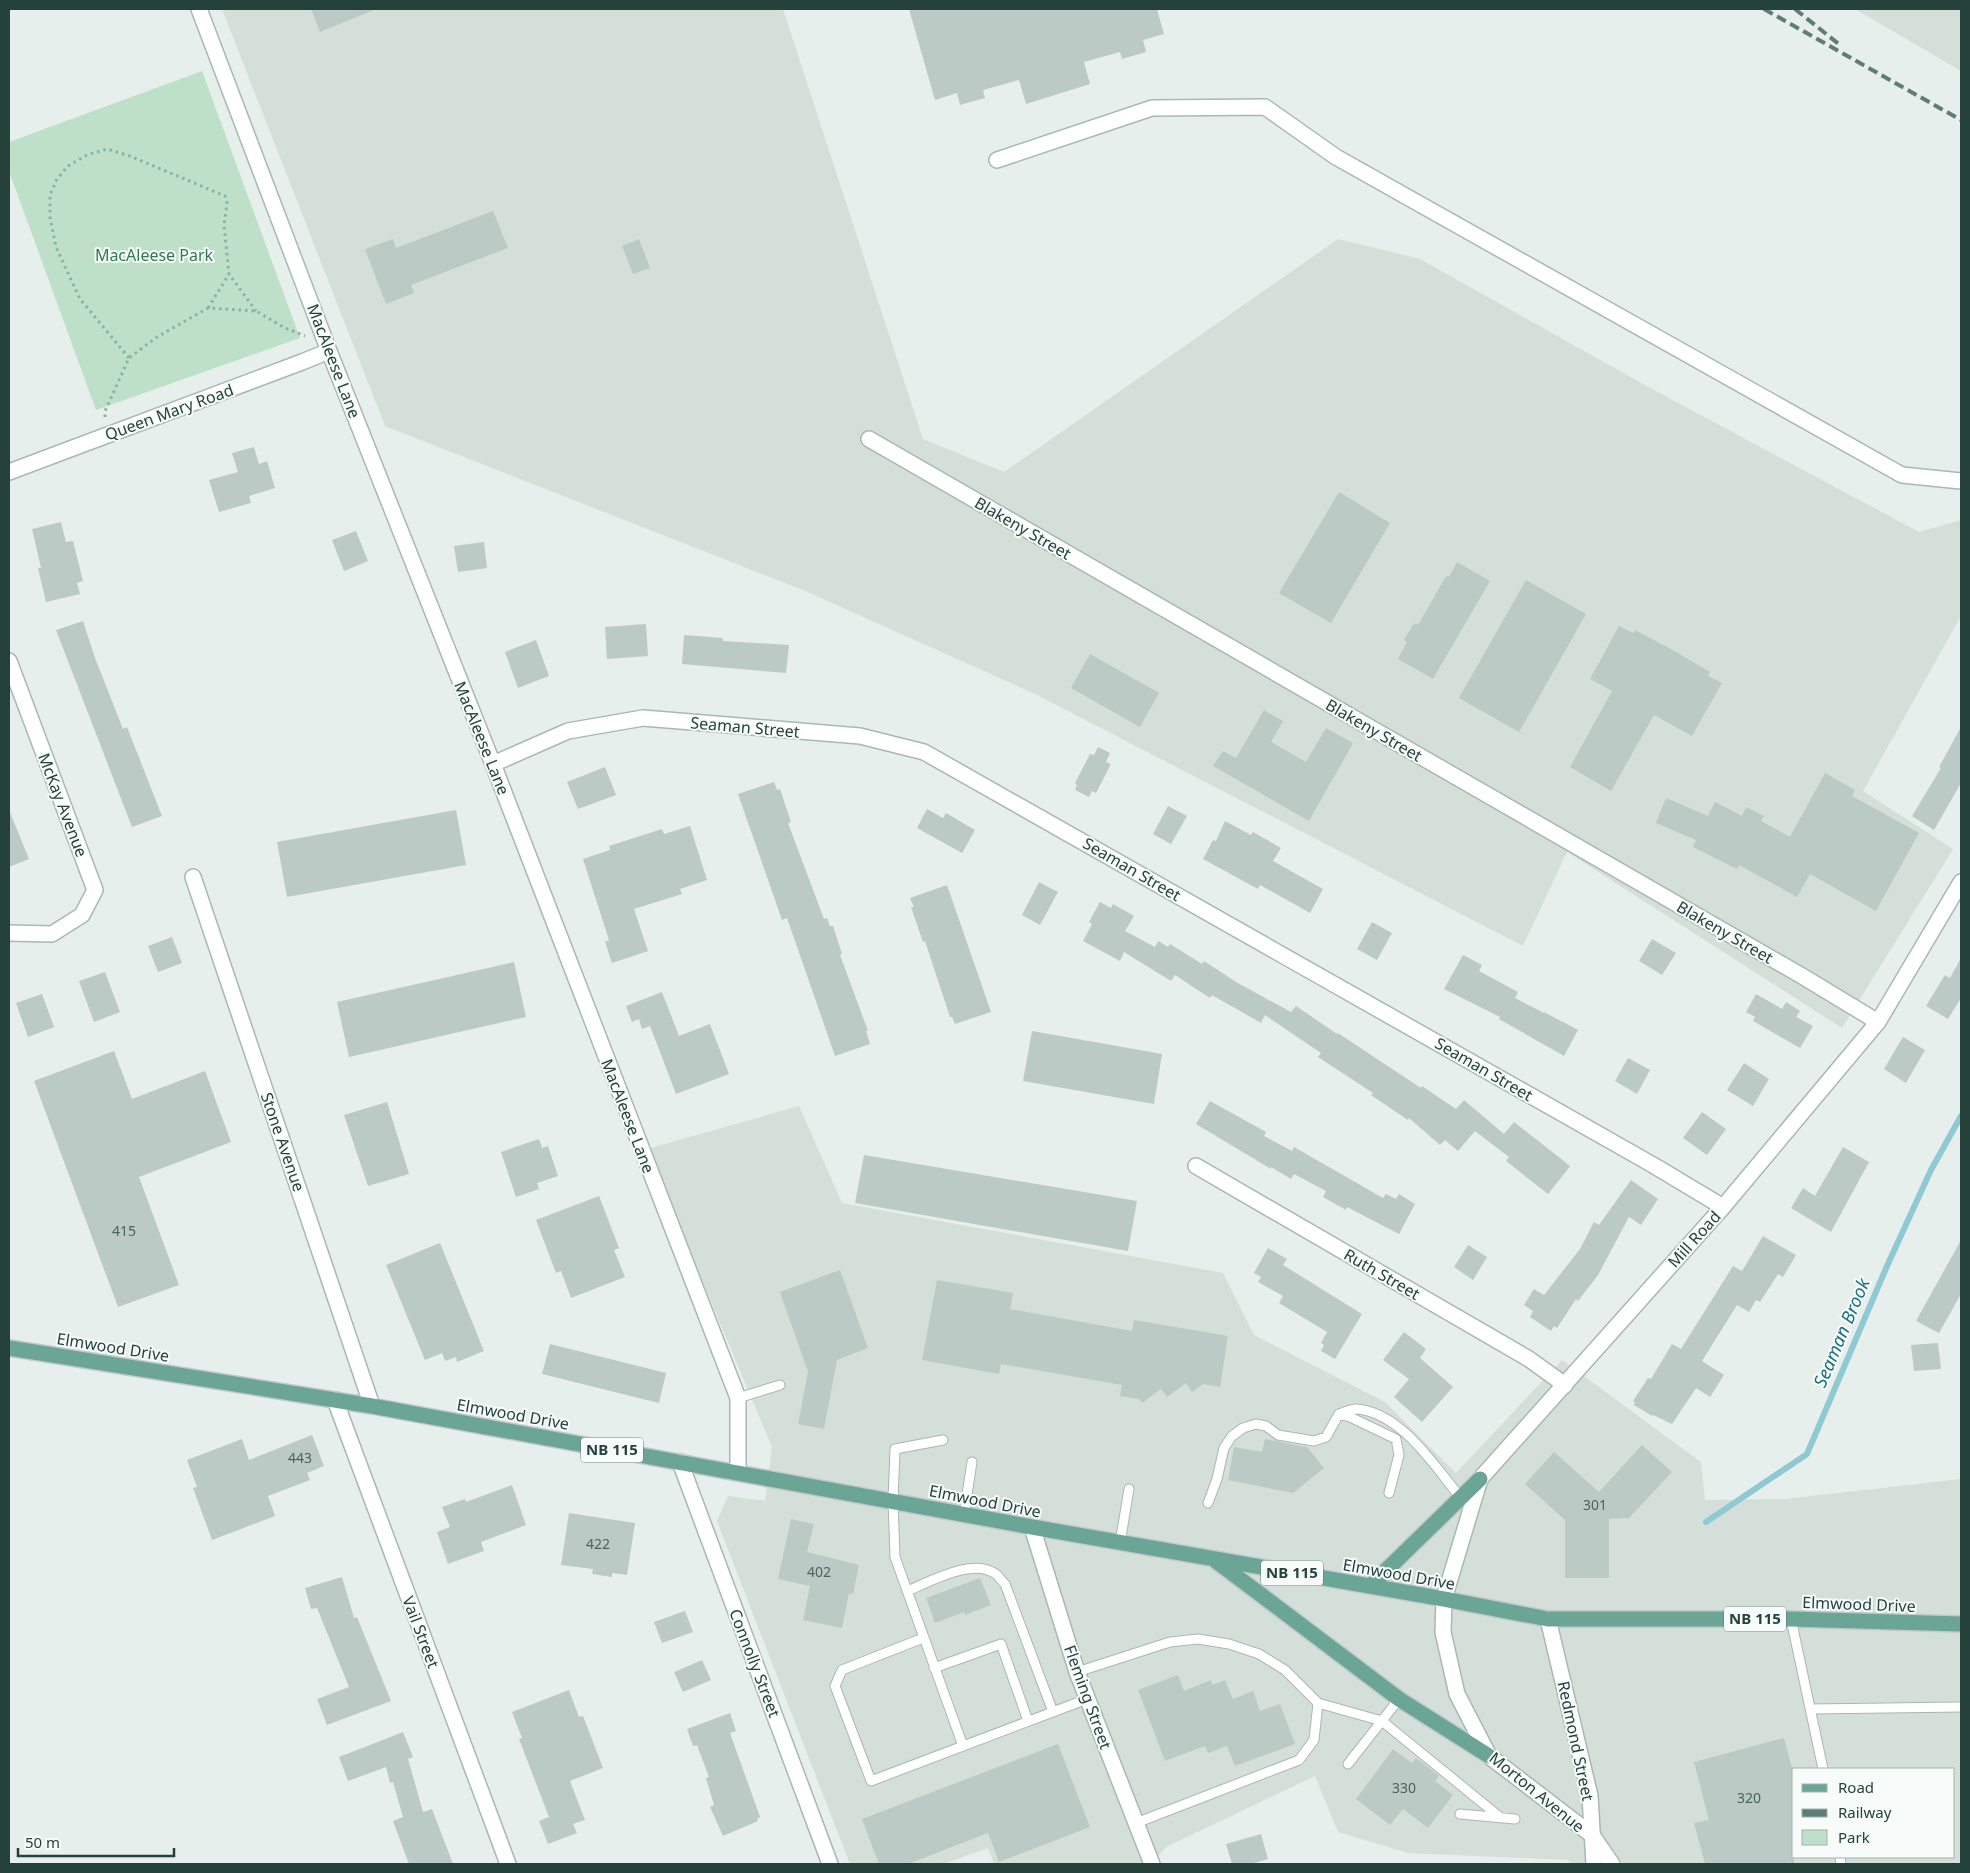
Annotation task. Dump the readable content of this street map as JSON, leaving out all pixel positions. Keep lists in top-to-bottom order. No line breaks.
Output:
{"streets":{"main road":["Elmwood Drive","NB 115"],"street":["MacAleese Lane","Queen Mary Road","Blakeny Street","Seaman Street","McKay Avenue","Stone Avenue","Mill Road","Ruth Street","Vail Street","Connolly Street","Fleming Street","Redmond Street","Morton Avenue"]},"crossings":[["MacAleese Lane","Queen Mary Road"],["MacAleese Lane","Seaman Street"],["MacAleese Lane","Elmwood Drive"],["Blakeny Street","Mill Road"],["Seaman Street","Mill Road"],["Stone Avenue","Elmwood Drive"],["Mill Road","Ruth Street"],["Mill Road","Elmwood Drive"],["Mill Road","Morton Avenue"],["Elmwood Drive","Vail Street"],["Elmwood Drive","Connolly Street"],["Elmwood Drive","Fleming Street"],["Elmwood Drive","Redmond Street"],["Elmwood Drive","Morton Avenue"],["Redmond Street","Morton Avenue"]],"water":["Seaman Brook"],"parks":["MacAleese Park"],"house_numbers":["415","443","301","422","402","330","320"],"legend":["Road","Railway","Park"],"scale_bar":"50 m"}
